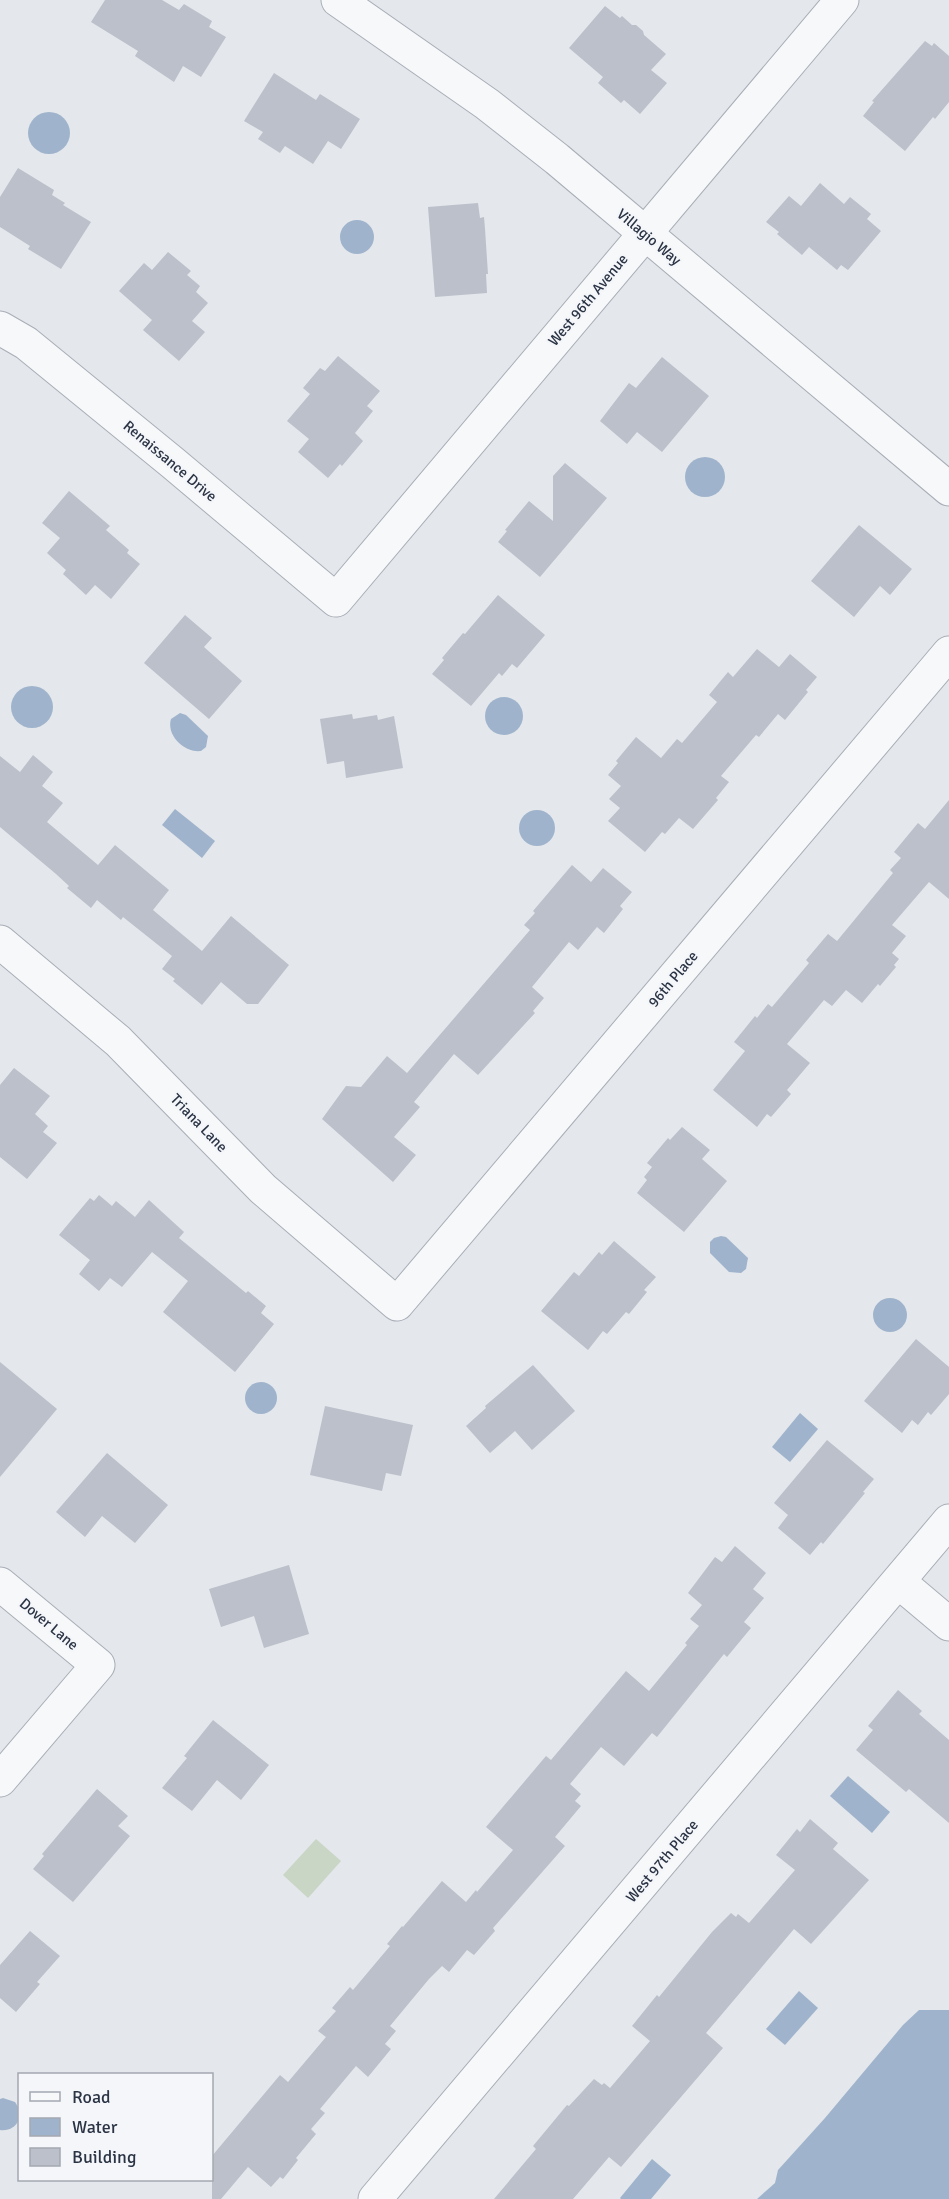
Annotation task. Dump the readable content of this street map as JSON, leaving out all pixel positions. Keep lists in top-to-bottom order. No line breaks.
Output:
{"streets":{"street":["Villagio Way","West 96th Avenue","Renaissance Drive","96th Place","Triana Lane","Dover Lane","West 97th Place"]},"crossings":[["Villagio Way","West 96th Avenue"],["West 96th Avenue","Renaissance Drive"],["96th Place","Triana Lane"]],"legend":["Road","Water","Building"]}
